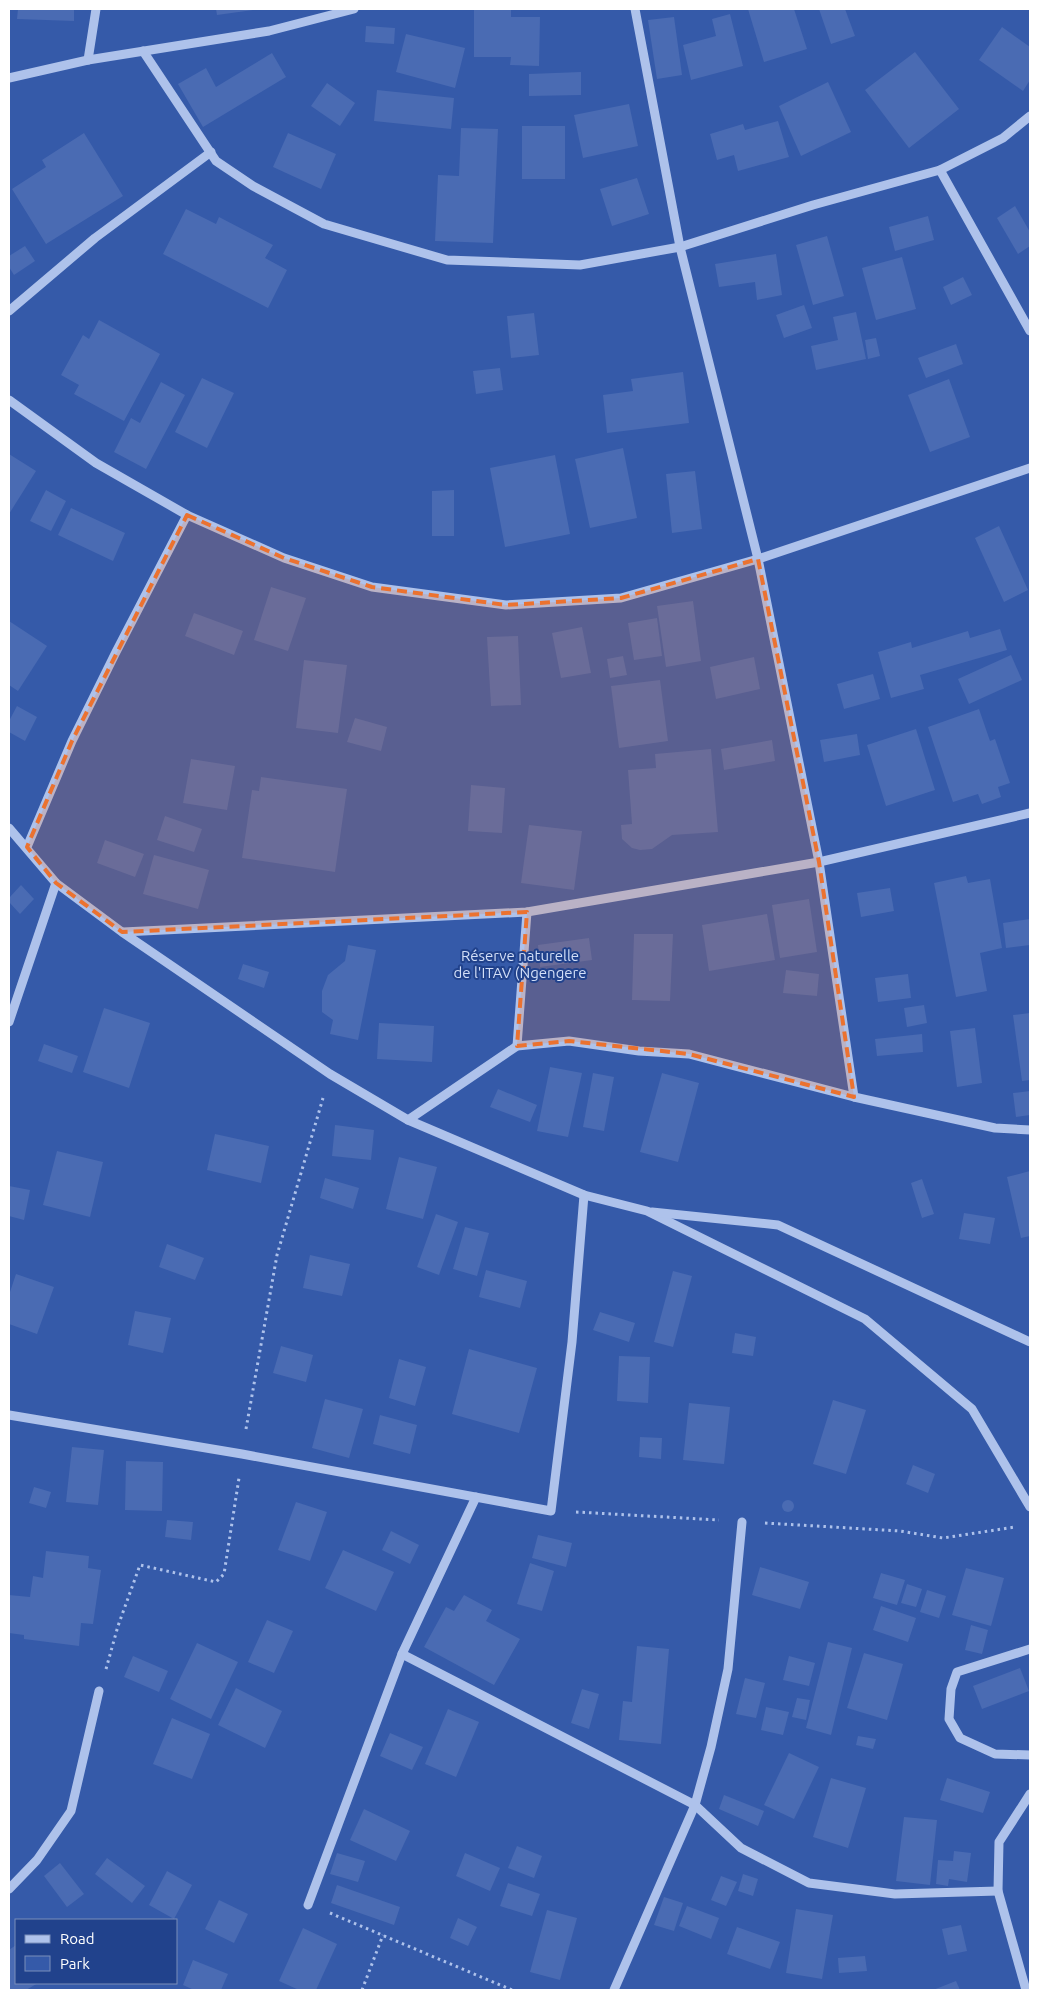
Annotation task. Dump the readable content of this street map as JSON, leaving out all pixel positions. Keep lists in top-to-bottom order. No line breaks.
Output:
{"parks":["Réserve naturelle de l'ITAV (Ngengere"],"legend":["Road","Park"]}
